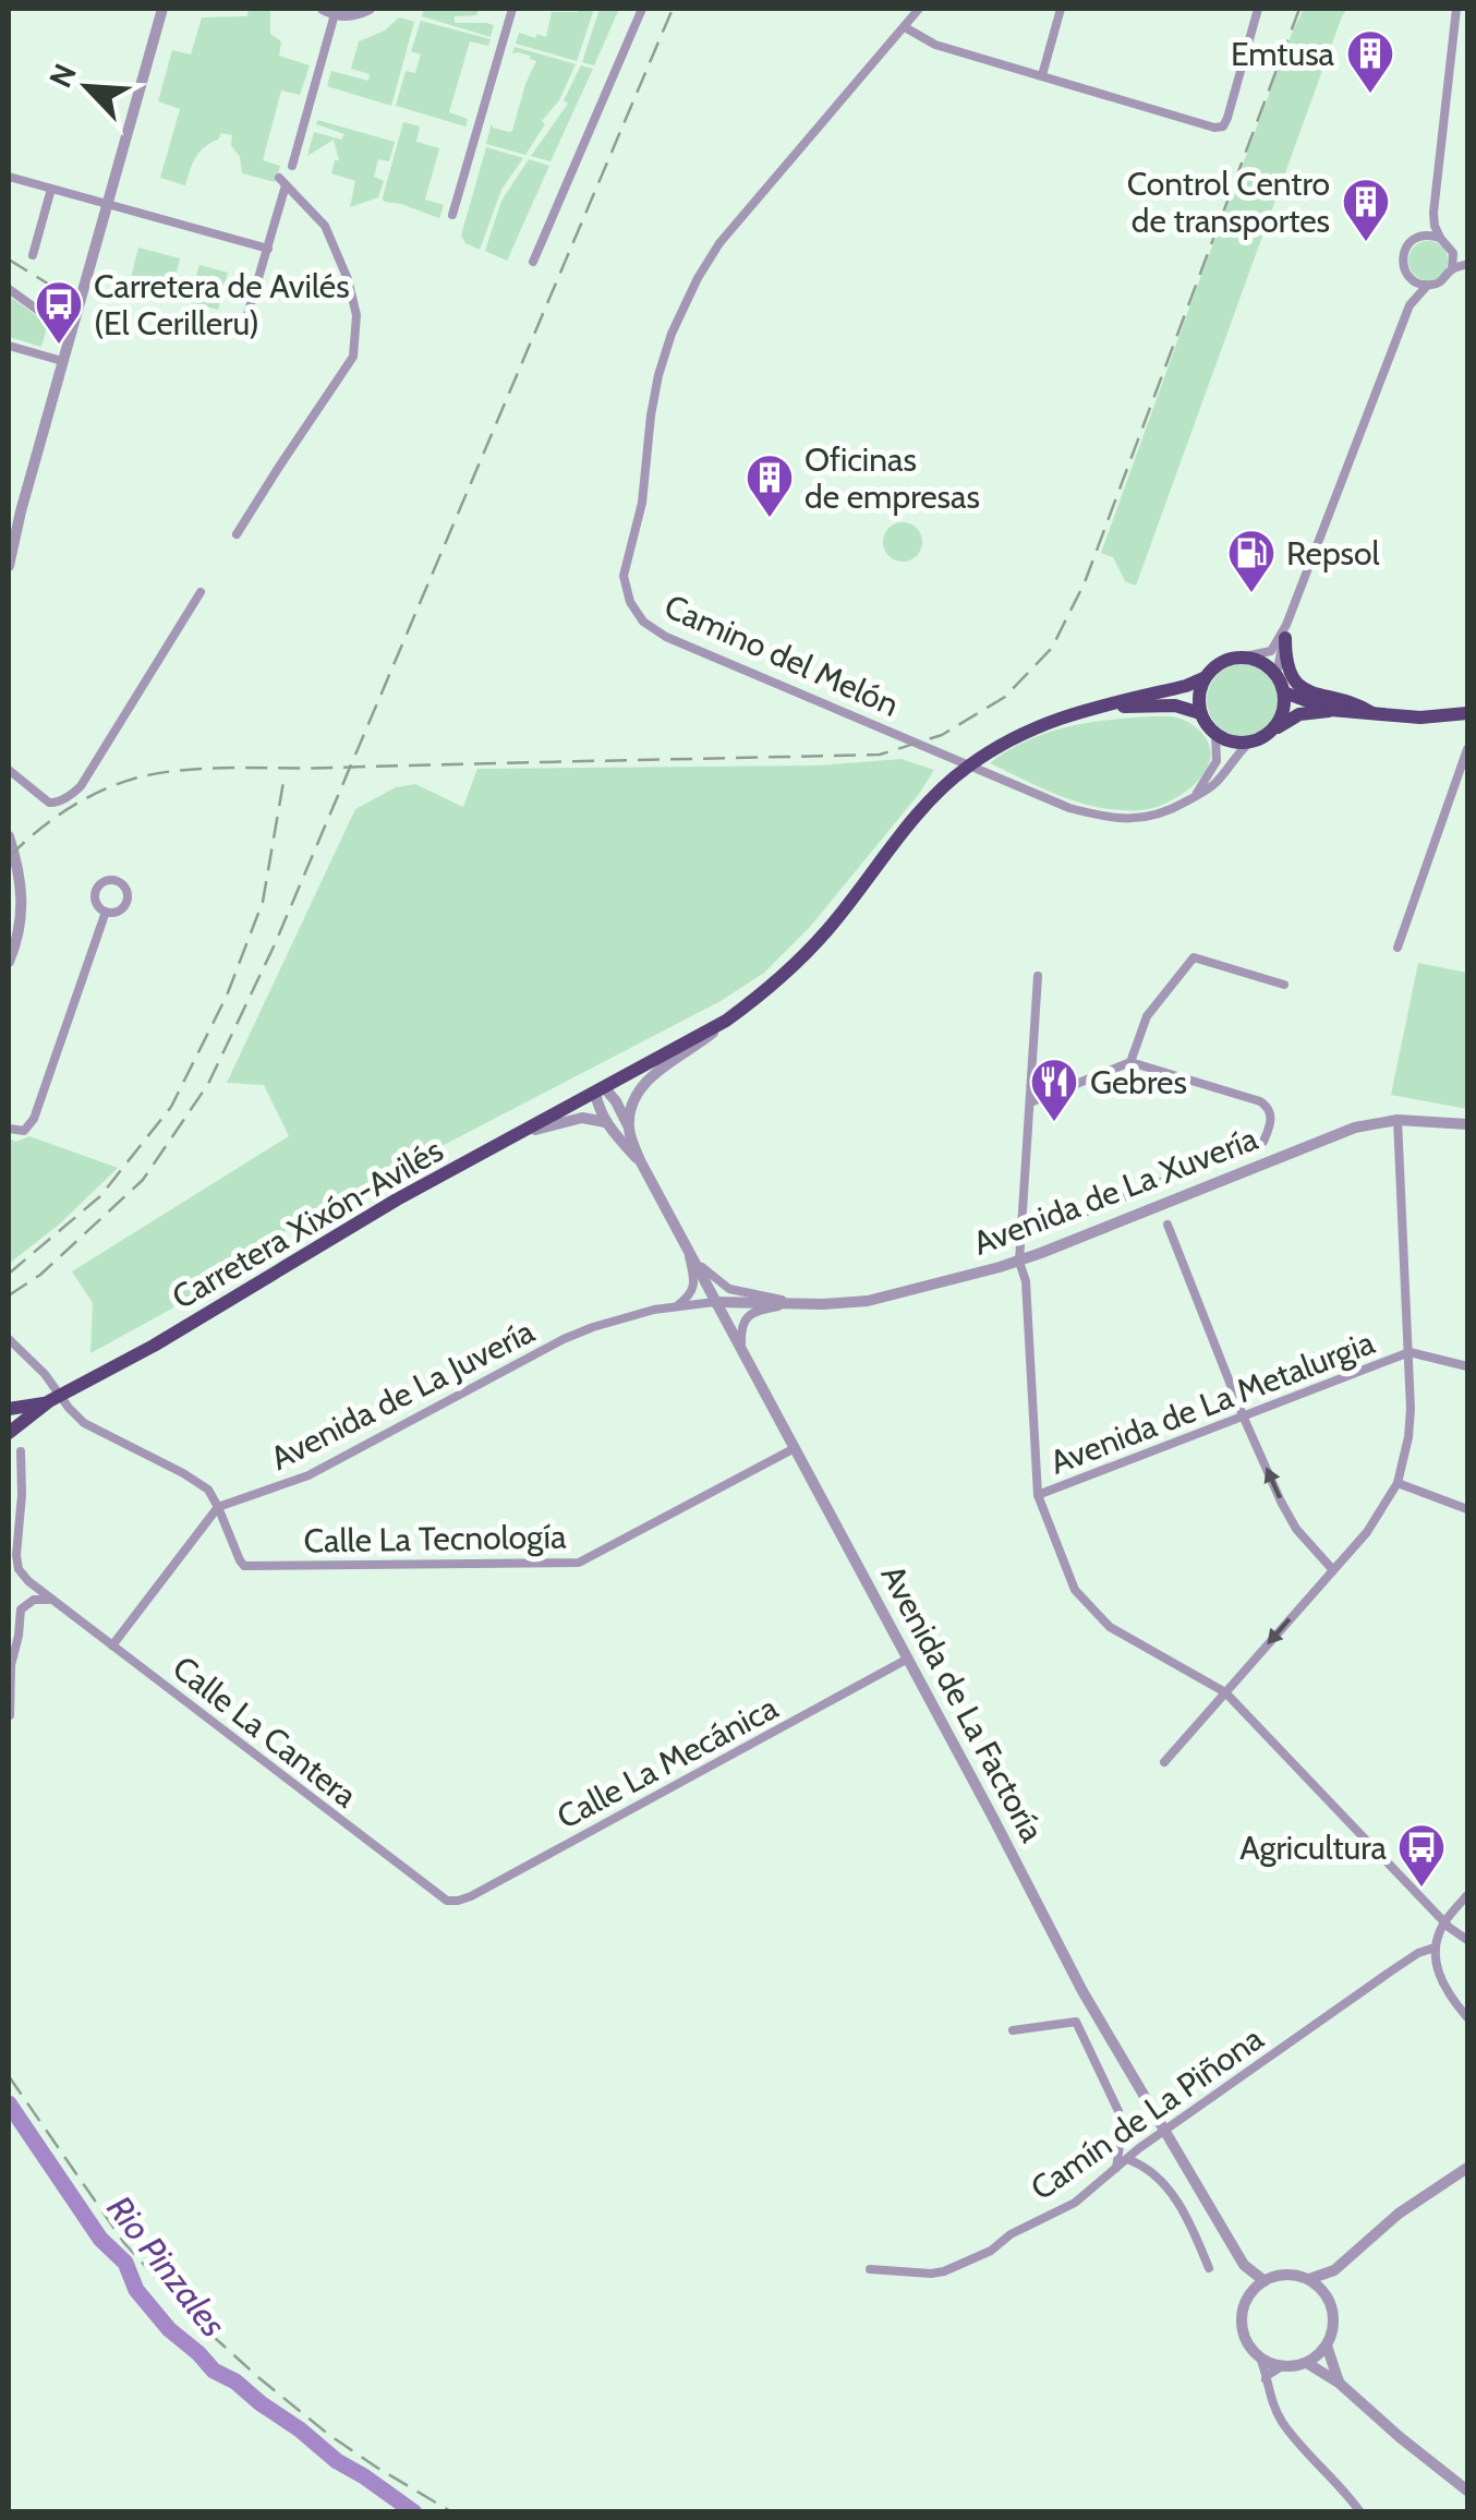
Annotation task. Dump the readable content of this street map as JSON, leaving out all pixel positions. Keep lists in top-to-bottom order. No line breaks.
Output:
{"streets":{"highway":["Carretera Xixón-Avilés"],"street":["Camino del Melón","Avenida de La Xuvería","Avenida de La Juvería","Avenida de La Metalurgia","Calle La Tecnología","Avenida de La Factoría","Calle La Cantera","Calle La Mecánica","Camín de La Piñona"]},"crossings":[["Camino del Melón","Carretera Xixón-Avilés"],["Avenida de La Xuvería","Avenida de La Juvería"],["Avenida de La Xuvería","Avenida de La Factoría"],["Carretera Xixón-Avilés","Avenida de La Factoría"],["Avenida de La Juvería","Calle La Tecnología"],["Avenida de La Juvería","Avenida de La Factoría"],["Calle La Tecnología","Avenida de La Factoría"],["Avenida de La Factoría","Calle La Mecánica"],["Calle La Cantera","Calle La Mecánica"]],"water":["Rio Pinzales"],"places":{"building":["Emtusa","Control Centro de transportes","Oficinas de empresas"],"bus stop":["Carretera de Avilés (El Cerilleru)","Agricultura"],"fuel station":["Repsol"],"restaurant":["Gebres"]},"north":"top left"}
